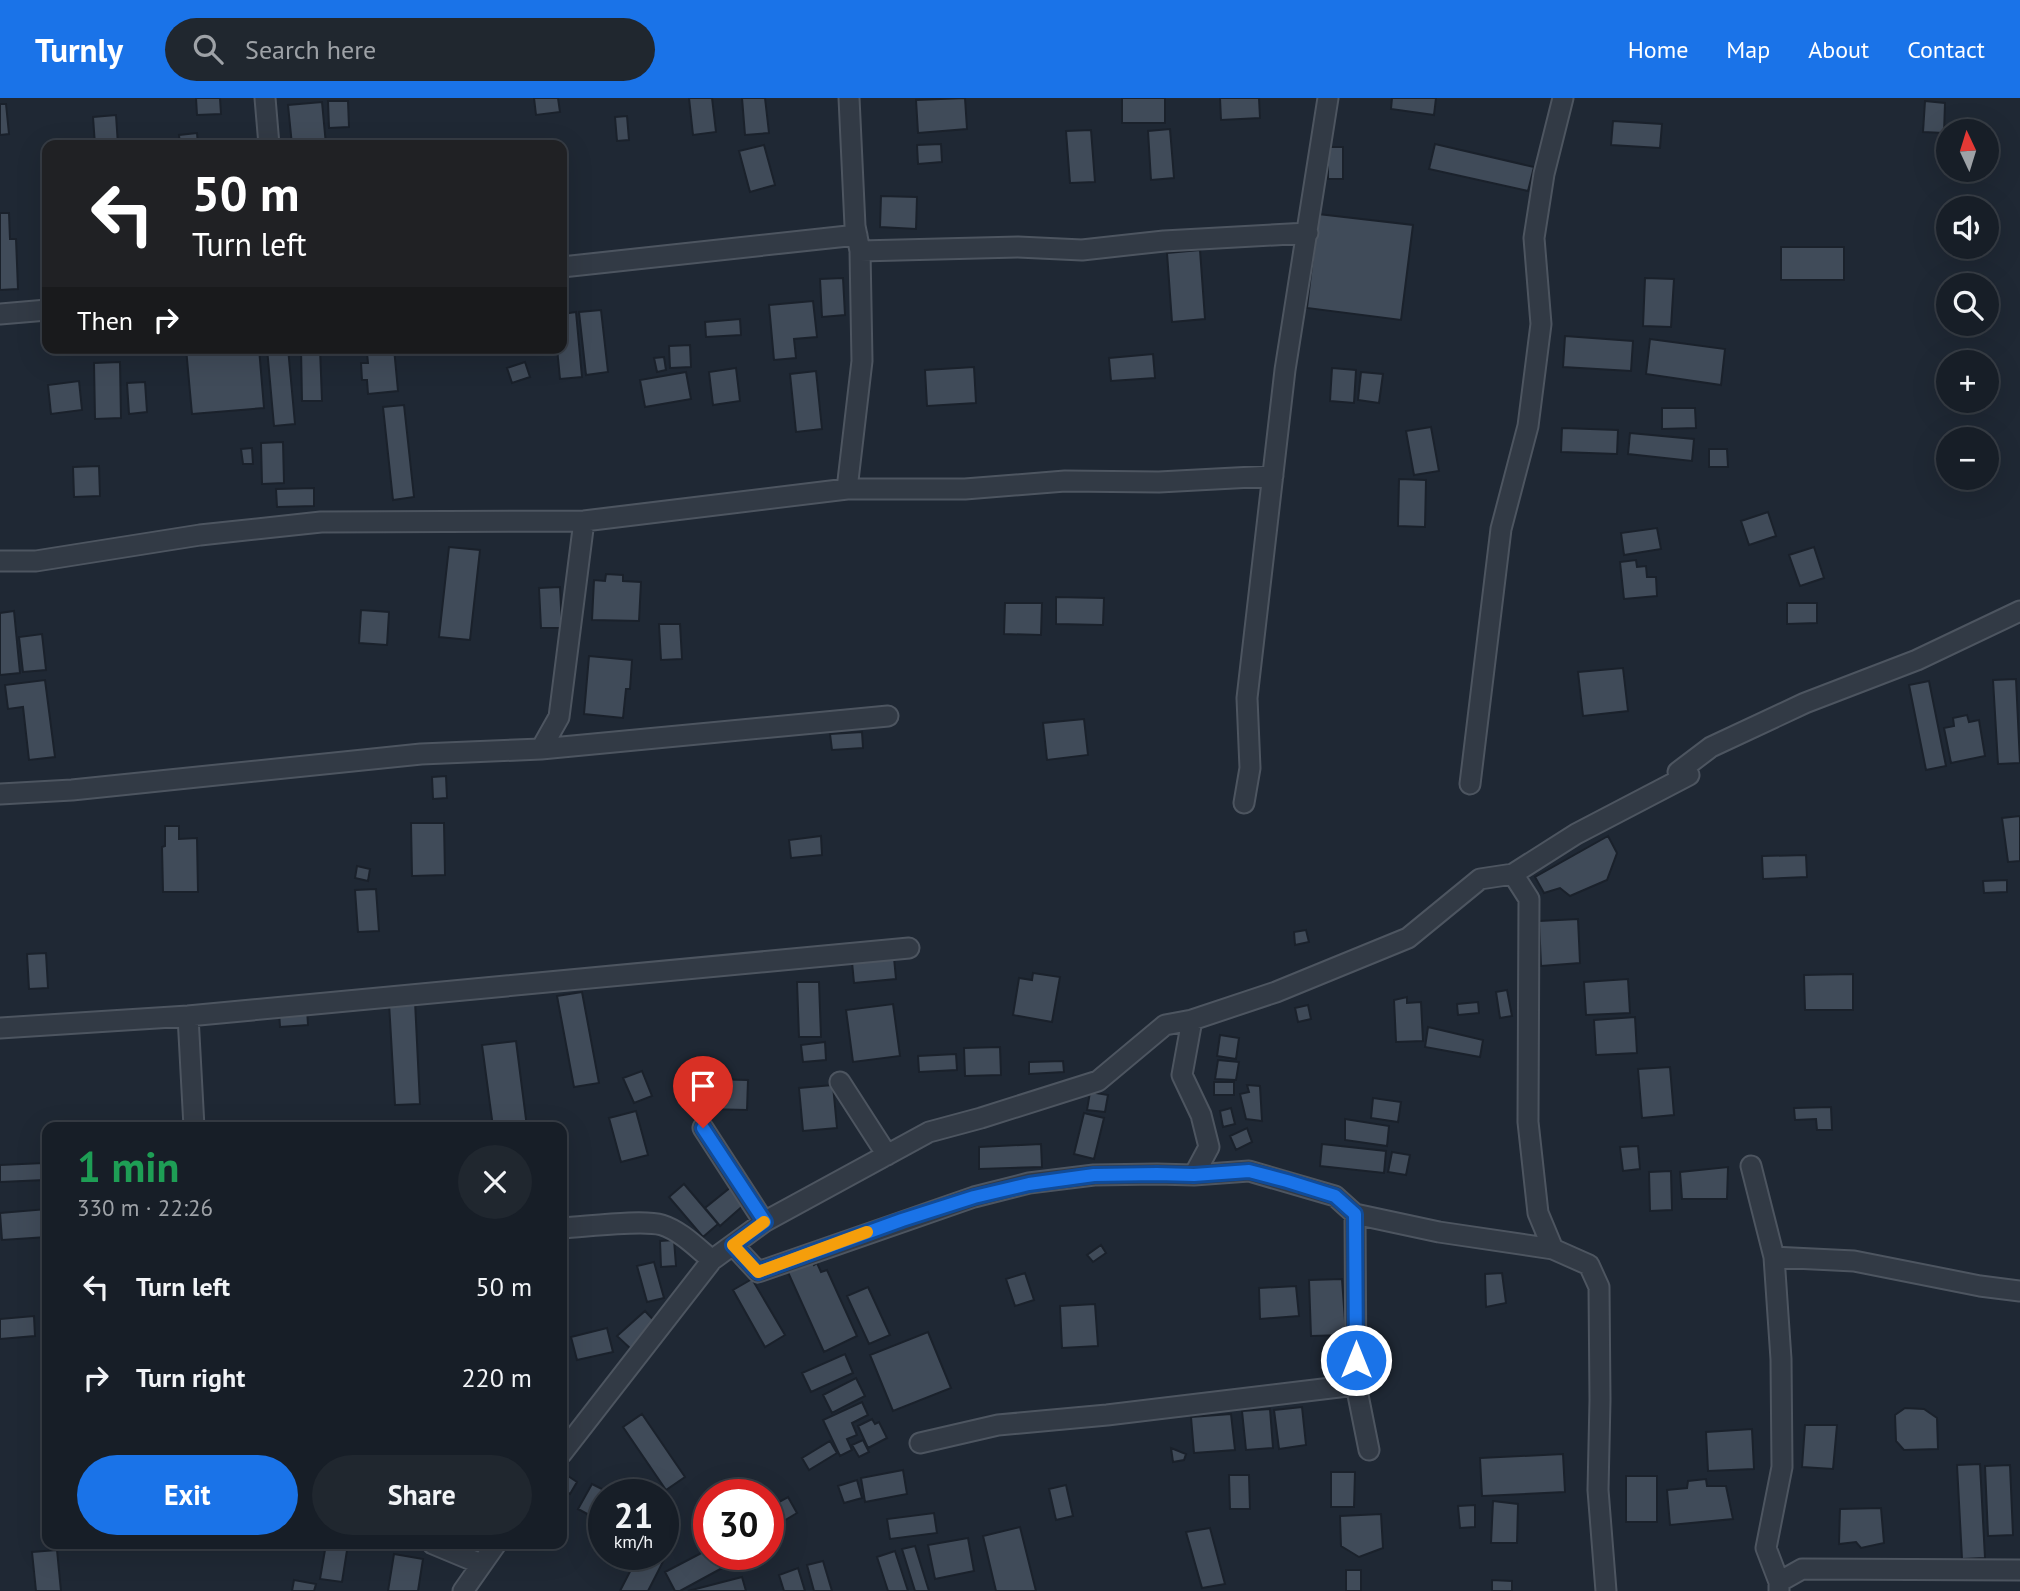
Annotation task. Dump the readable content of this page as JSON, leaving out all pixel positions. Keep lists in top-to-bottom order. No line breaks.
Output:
{"north":"top","page":{"header":"Turnly","search":"Search here","nav":["Home","Map","About","Contact"],"map_buttons":["+","−"],"turn":["50 m","Turn left"],"then":"Then","heading":["1 min","330 m · 22:26"],"list":[{"name":"Turn left","value":"50 m"},{"name":"Turn right","value":"220 m"}],"buttons":["Exit","Share"],"speed":"21 km/h","limit":"30"}}
